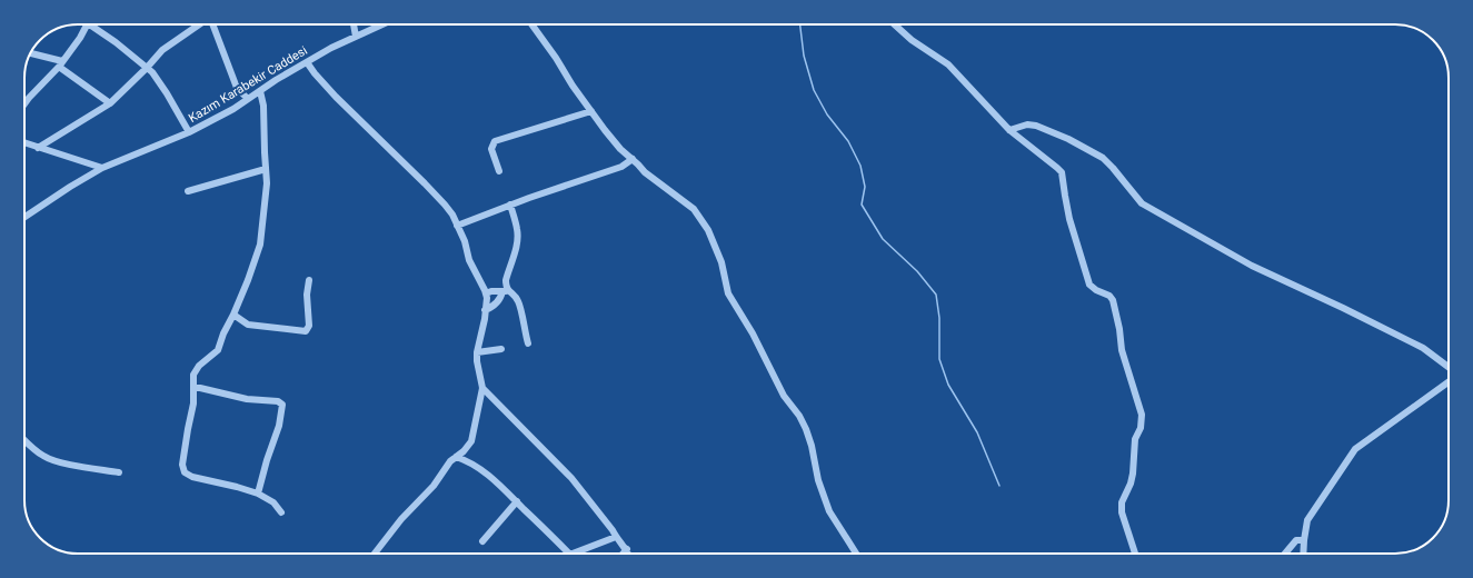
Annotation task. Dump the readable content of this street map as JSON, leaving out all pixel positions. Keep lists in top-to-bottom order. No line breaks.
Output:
{"streets":{"street":["Kazım Karabekir Caddesi"]}}
